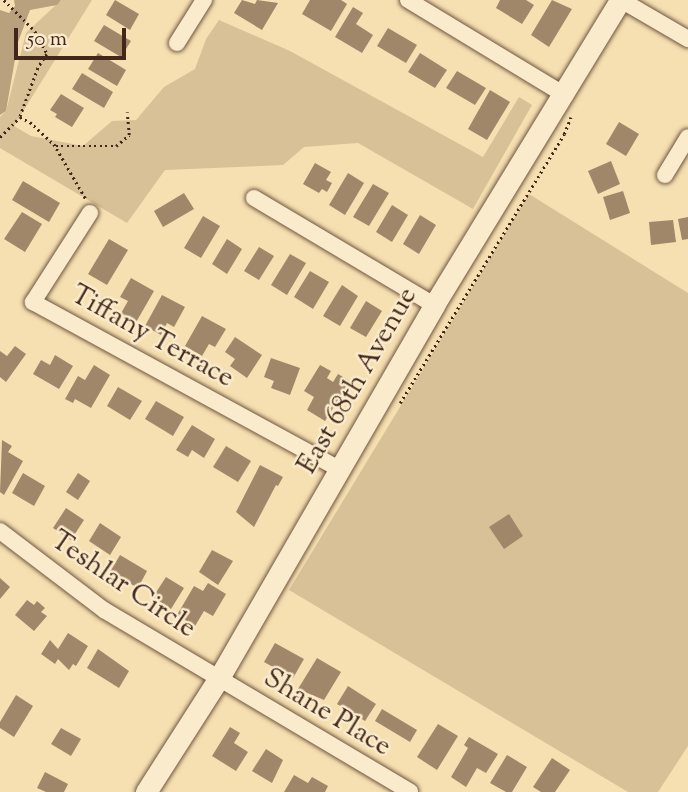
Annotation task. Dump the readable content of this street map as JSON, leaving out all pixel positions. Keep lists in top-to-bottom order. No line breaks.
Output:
{"streets":{"street":["Tiffany Terrace","East 68th Avenue","Teshlar Circle","Shane Place"]},"crossings":[["Tiffany Terrace","East 68th Avenue"],["East 68th Avenue","Teshlar Circle"],["East 68th Avenue","Shane Place"],["Teshlar Circle","Shane Place"]],"scale_bar":"50 m"}
